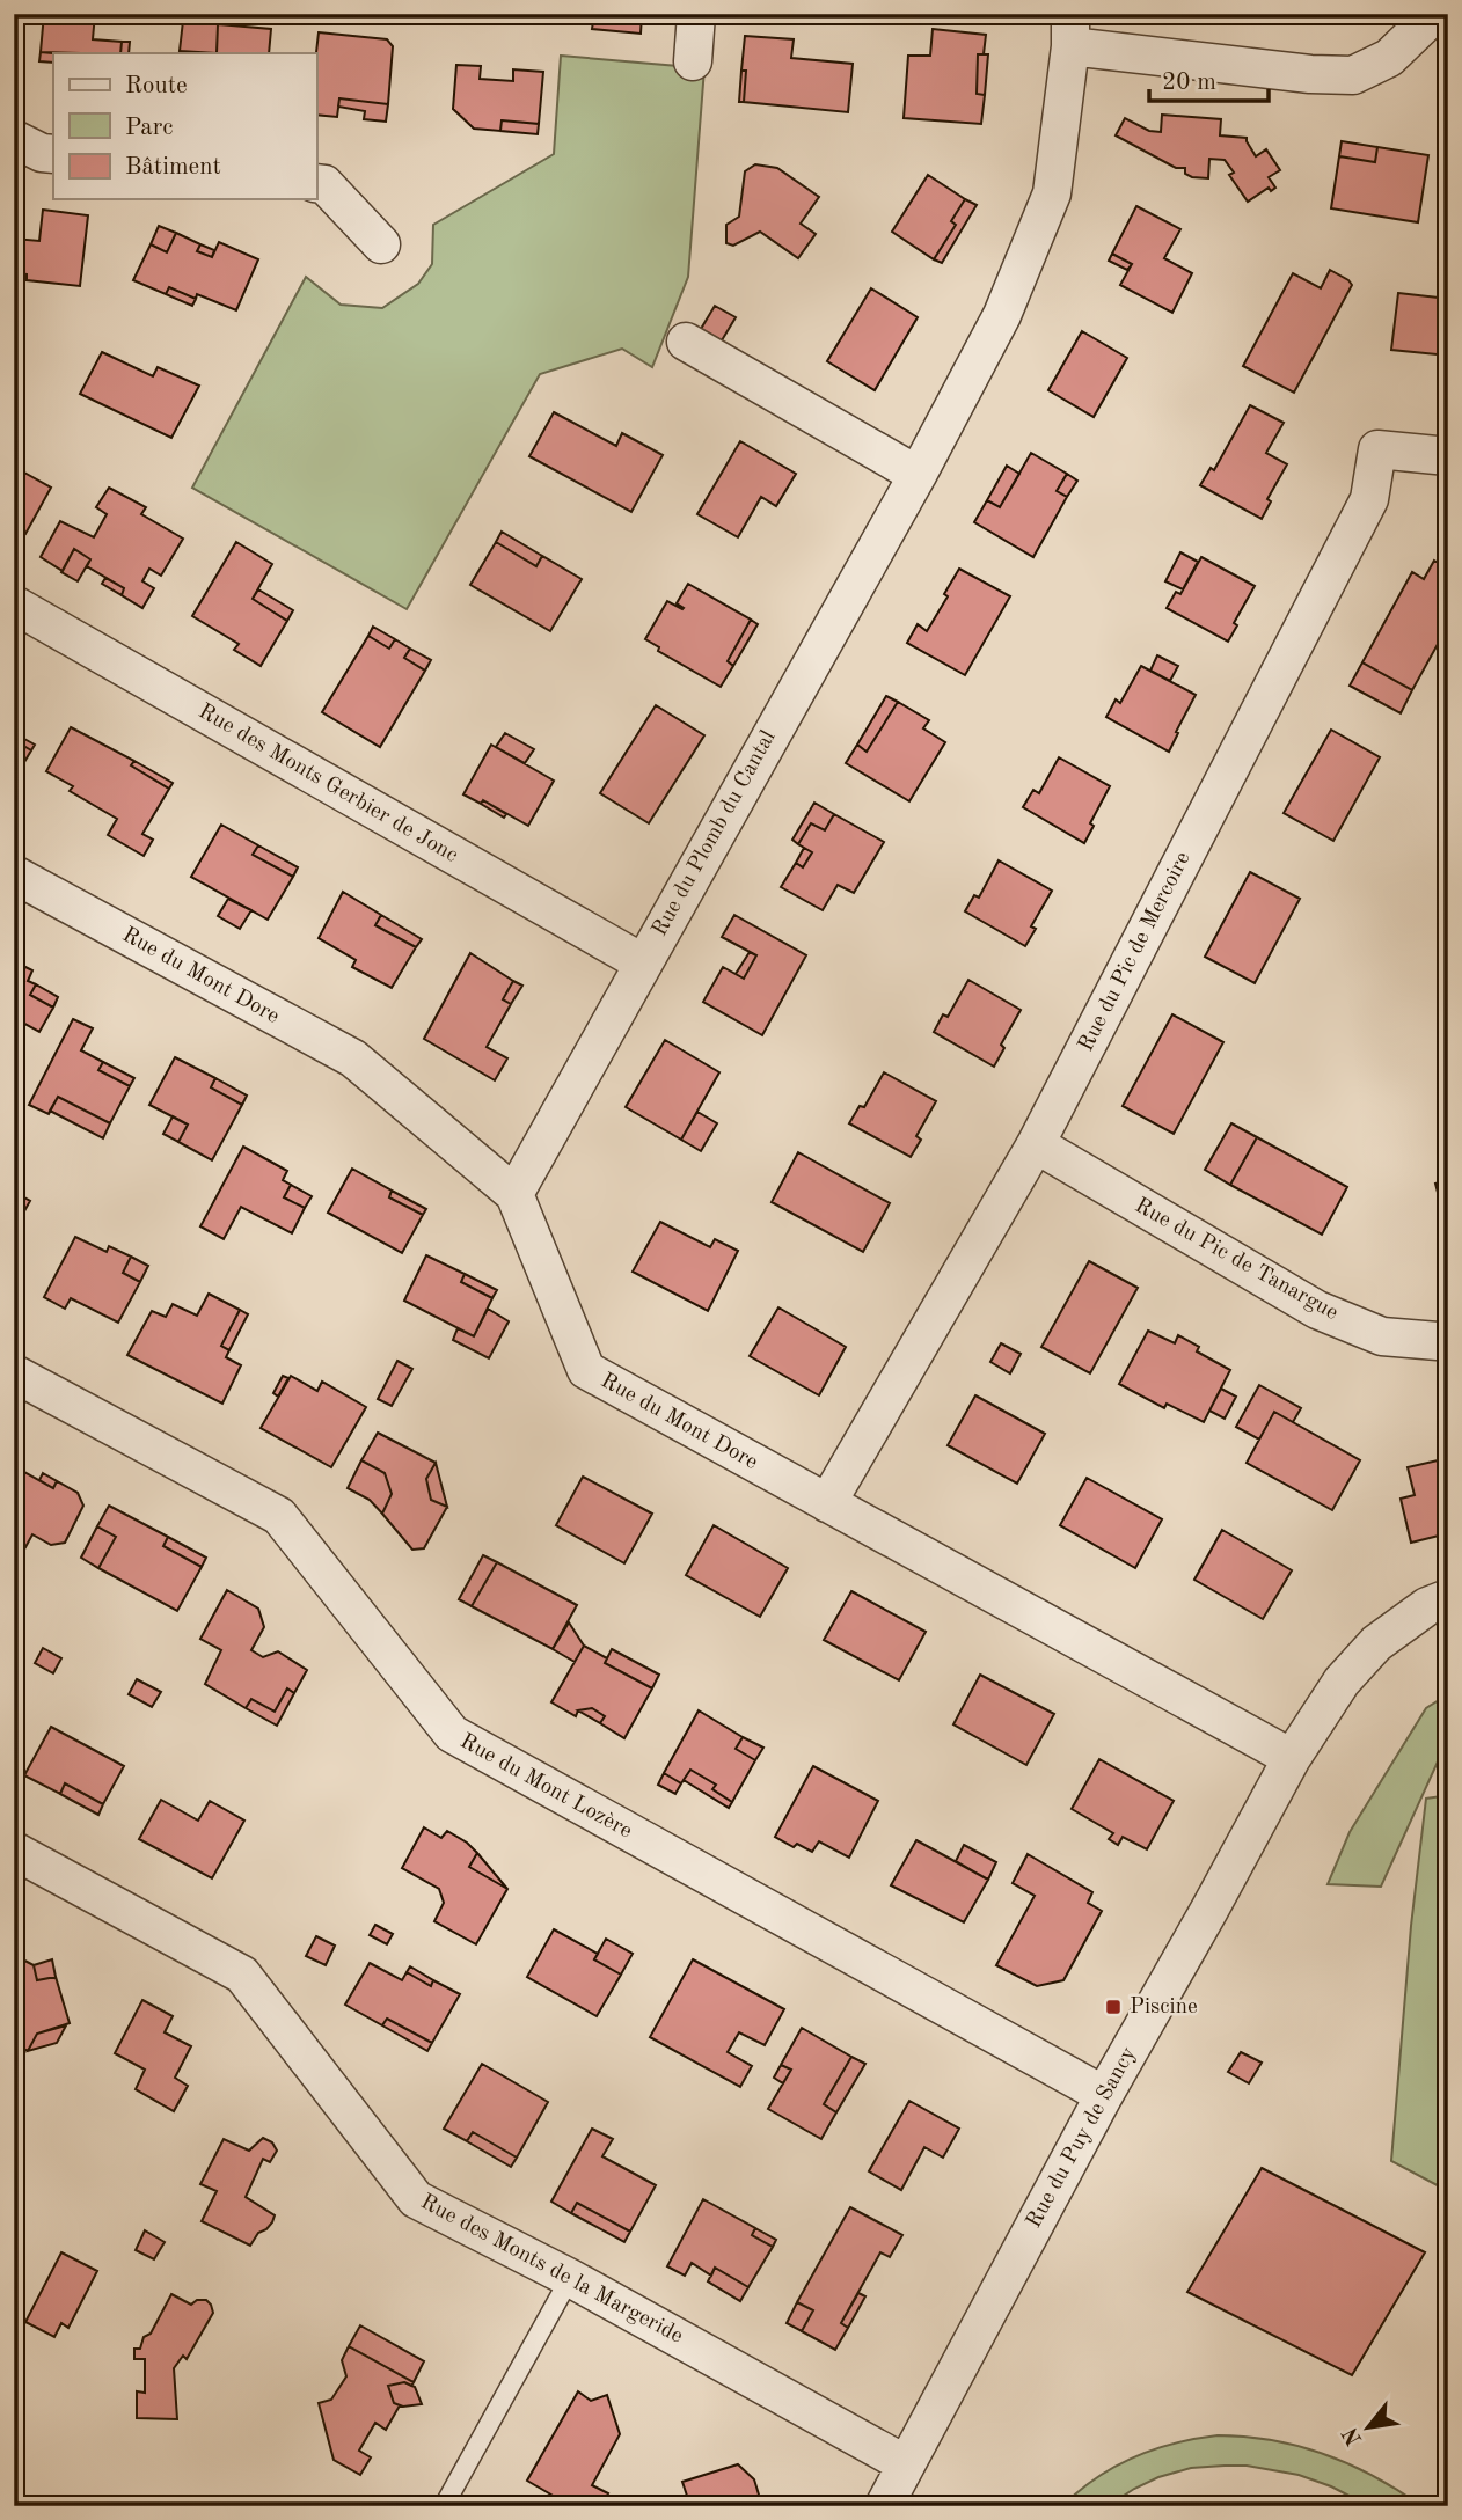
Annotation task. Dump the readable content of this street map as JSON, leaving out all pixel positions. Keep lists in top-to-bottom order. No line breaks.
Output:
{"streets":{"street":["Rue des Monts Gerbier de Jonc","Rue du Plomb du Cantal","Rue du Pic de Mercoire","Rue du Mont Dore","Rue du Pic de Tanargue","Rue du Mont Lozère","Rue du Puy de Sancy","Rue des Monts de la Margeride"]},"crossings":[["Rue des Monts Gerbier de Jonc","Rue du Plomb du Cantal"],["Rue du Plomb du Cantal","Rue du Mont Dore"],["Rue du Pic de Mercoire","Rue du Mont Dore"],["Rue du Pic de Mercoire","Rue du Pic de Tanargue"],["Rue du Mont Dore","Rue du Puy de Sancy"],["Rue du Mont Lozère","Rue du Puy de Sancy"],["Rue du Puy de Sancy","Rue des Monts de la Margeride"]],"places":{"transit":["Piscine"]},"legend":["Route","Parc","Bâtiment"],"scale_bar":"20 m","north":"bottom left"}
